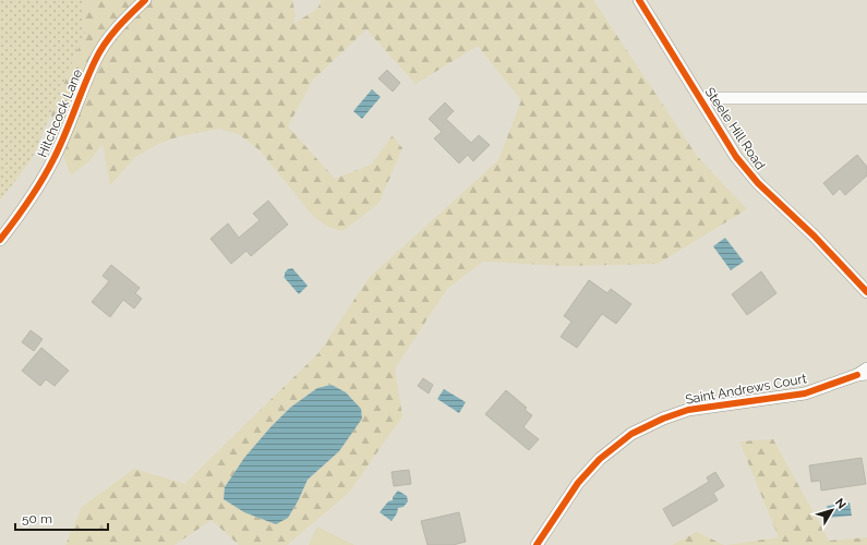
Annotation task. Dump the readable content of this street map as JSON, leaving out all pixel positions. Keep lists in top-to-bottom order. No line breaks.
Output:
{"streets":{"street":["Hitchcock Lane","Steele Hill Road","Saint Andrews Court"]},"scale_bar":"50 m","north":"top right"}
